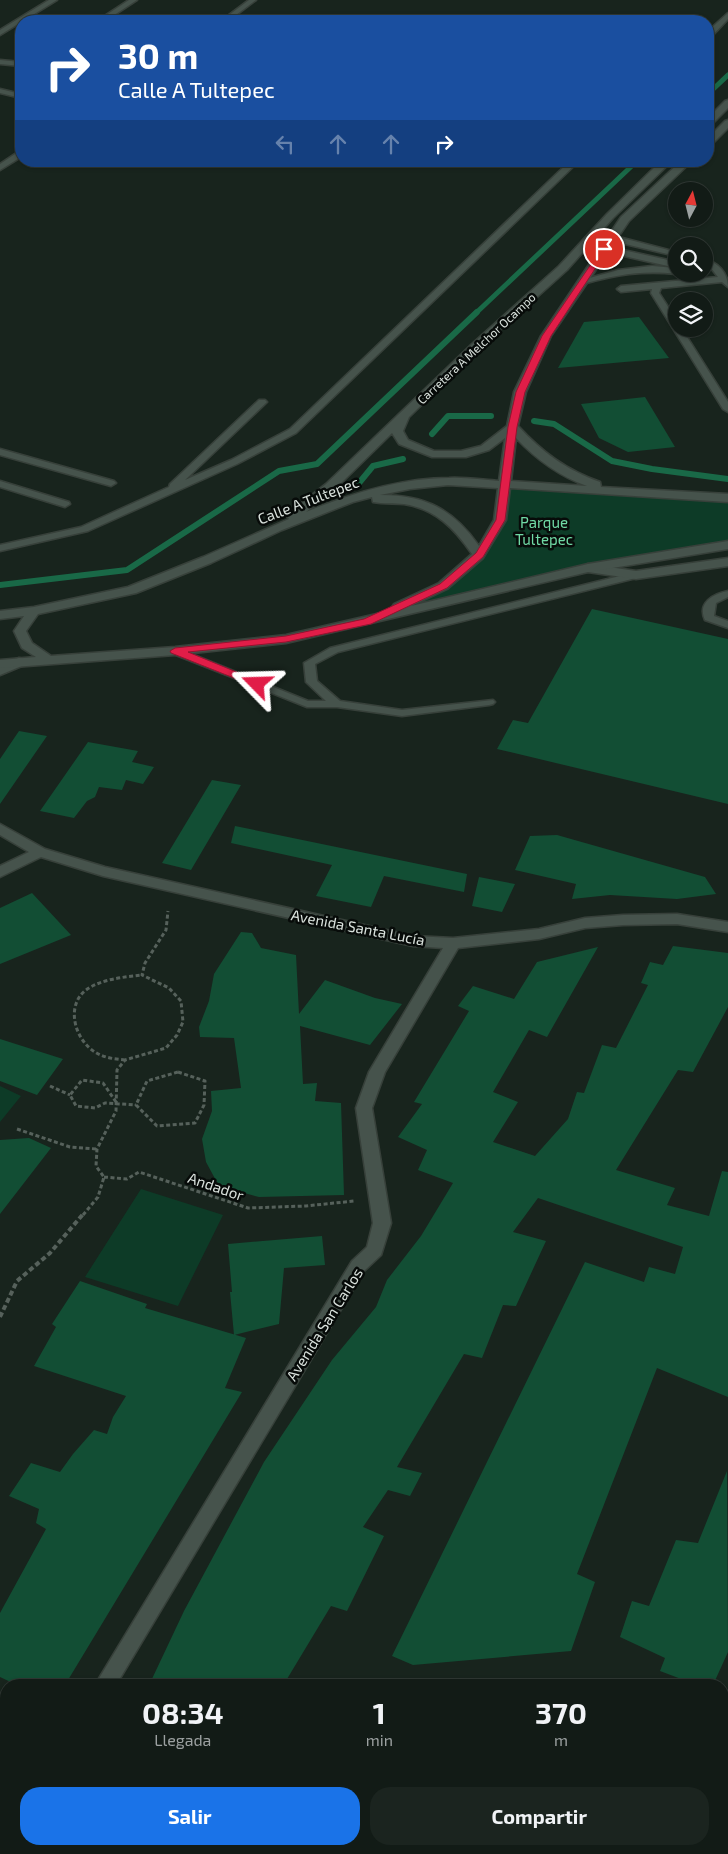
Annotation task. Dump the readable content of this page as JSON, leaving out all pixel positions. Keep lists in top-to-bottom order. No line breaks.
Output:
{"streets":{"main road":["Carretera A Melchor Ocampo","Calle A Tultepec","Avenida Santa Lucía","Avenida San Carlos"],"path":["Andador"]},"crossings":[["Carretera A Melchor Ocampo","Calle A Tultepec"],["Avenida Santa Lucía","Avenida San Carlos"]],"parks":["Parque Tultepec"],"north":"top","page":{"turn":["30 m","Calle A Tultepec"],"eta":["08:34","Llegada","1","min","370","m"],"buttons":["Salir","Compartir"]}}
